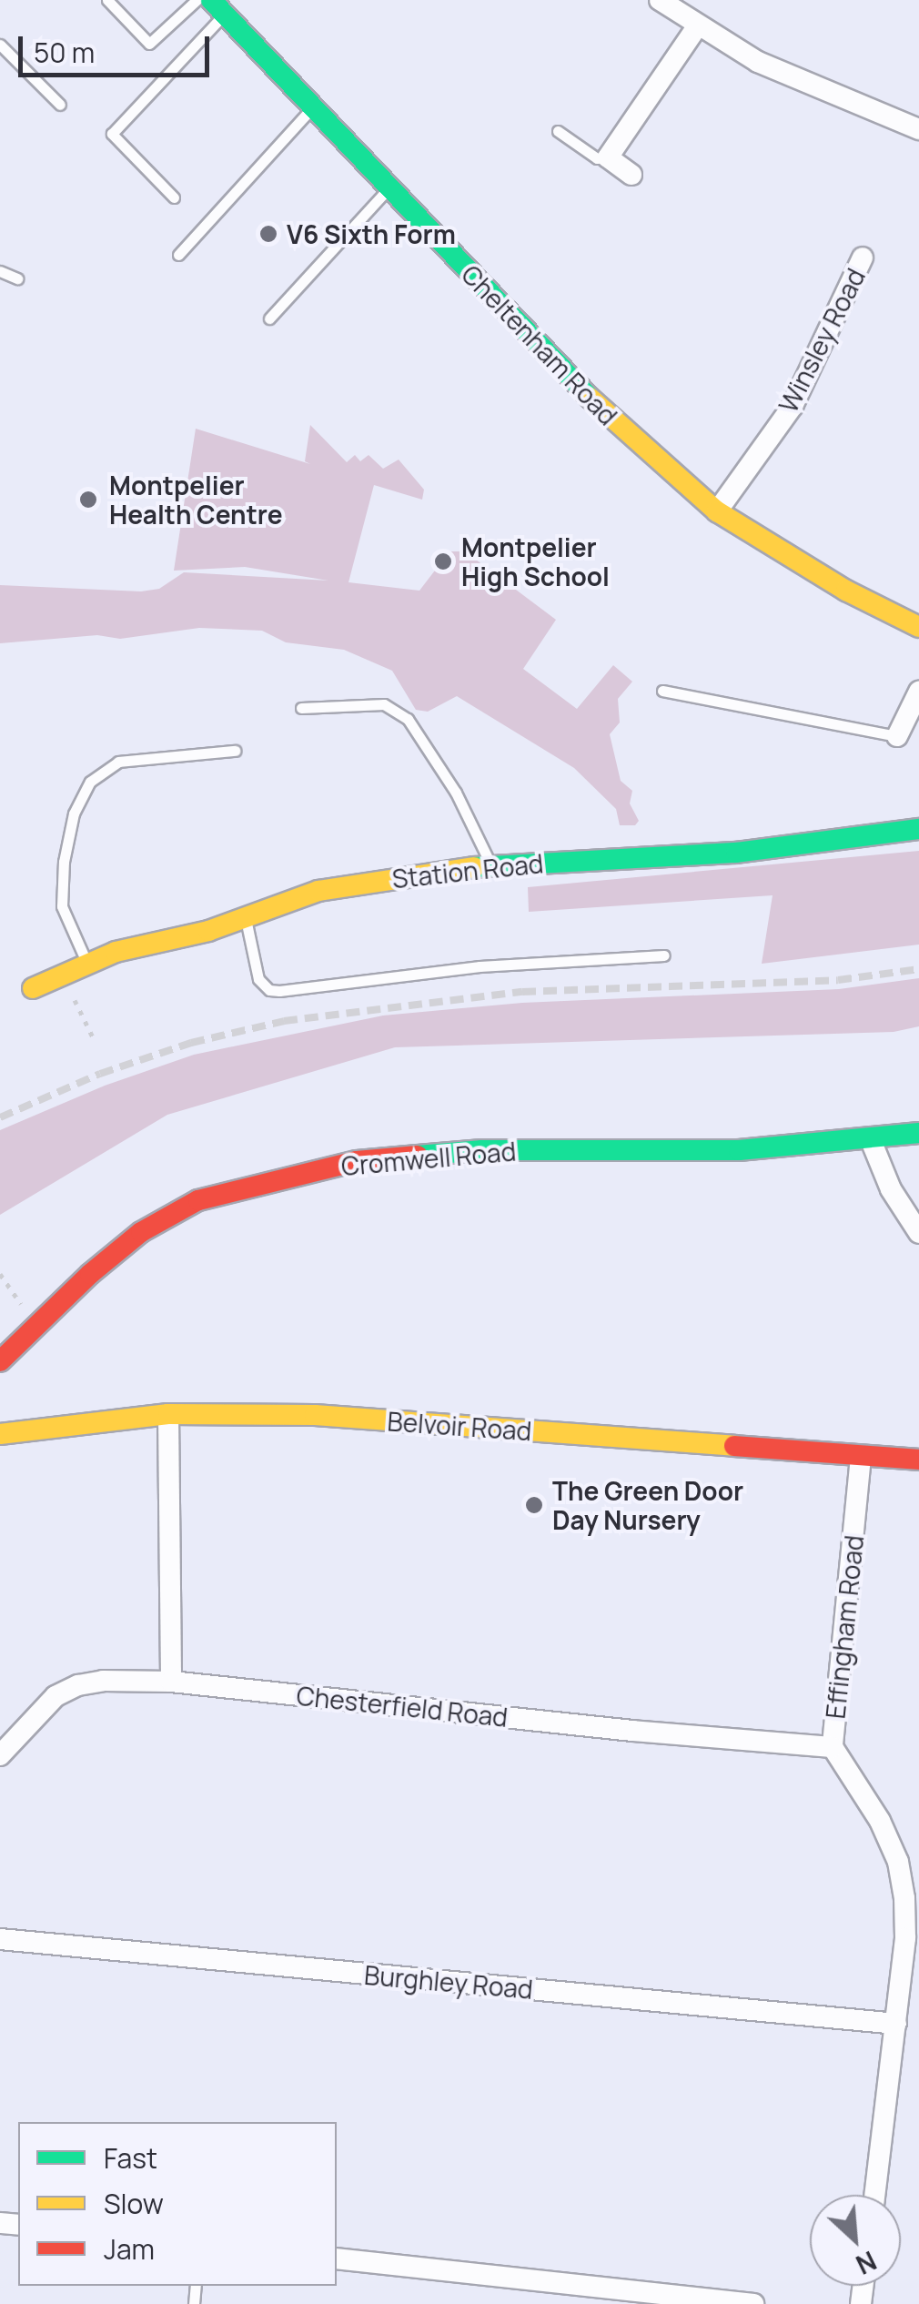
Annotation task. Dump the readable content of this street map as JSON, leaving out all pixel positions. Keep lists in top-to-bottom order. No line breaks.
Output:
{"streets":{"street":["Winsley Road","Cheltenham Road","Station Road","Cromwell Road","Belvoir Road","Effingham Road","Chesterfield Road","Burghley Road"]},"crossings":[["Winsley Road","Cheltenham Road"],["Belvoir Road","Effingham Road"],["Effingham Road","Chesterfield Road"],["Effingham Road","Burghley Road"]],"places":["V6 Sixth Form","Montpelier Health Centre","Montpelier High School","The Green Door Day Nursery"],"legend":["Fast","Slow","Jam"],"scale_bar":"50 m","north":"bottom right"}
